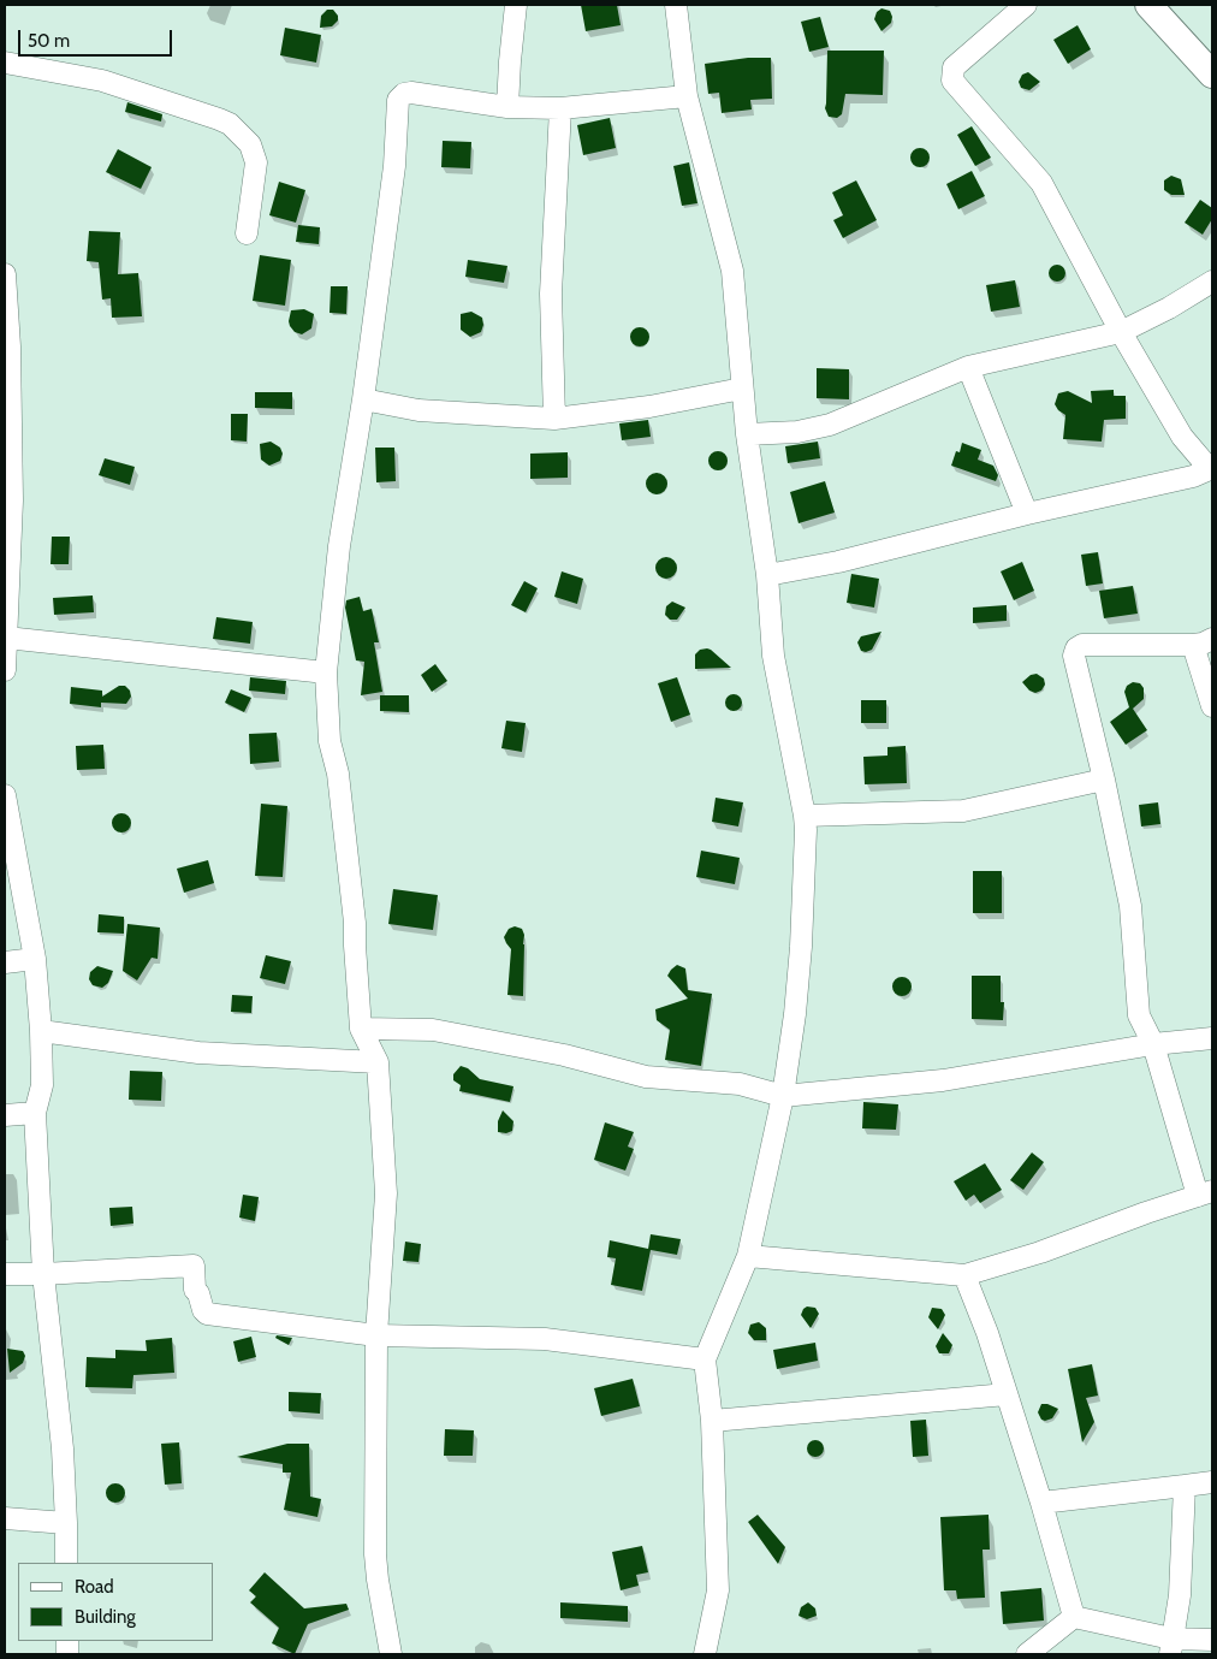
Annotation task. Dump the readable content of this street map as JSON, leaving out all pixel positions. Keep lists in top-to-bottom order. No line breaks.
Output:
{"legend":["Road","Building"],"scale_bar":"50 m"}
